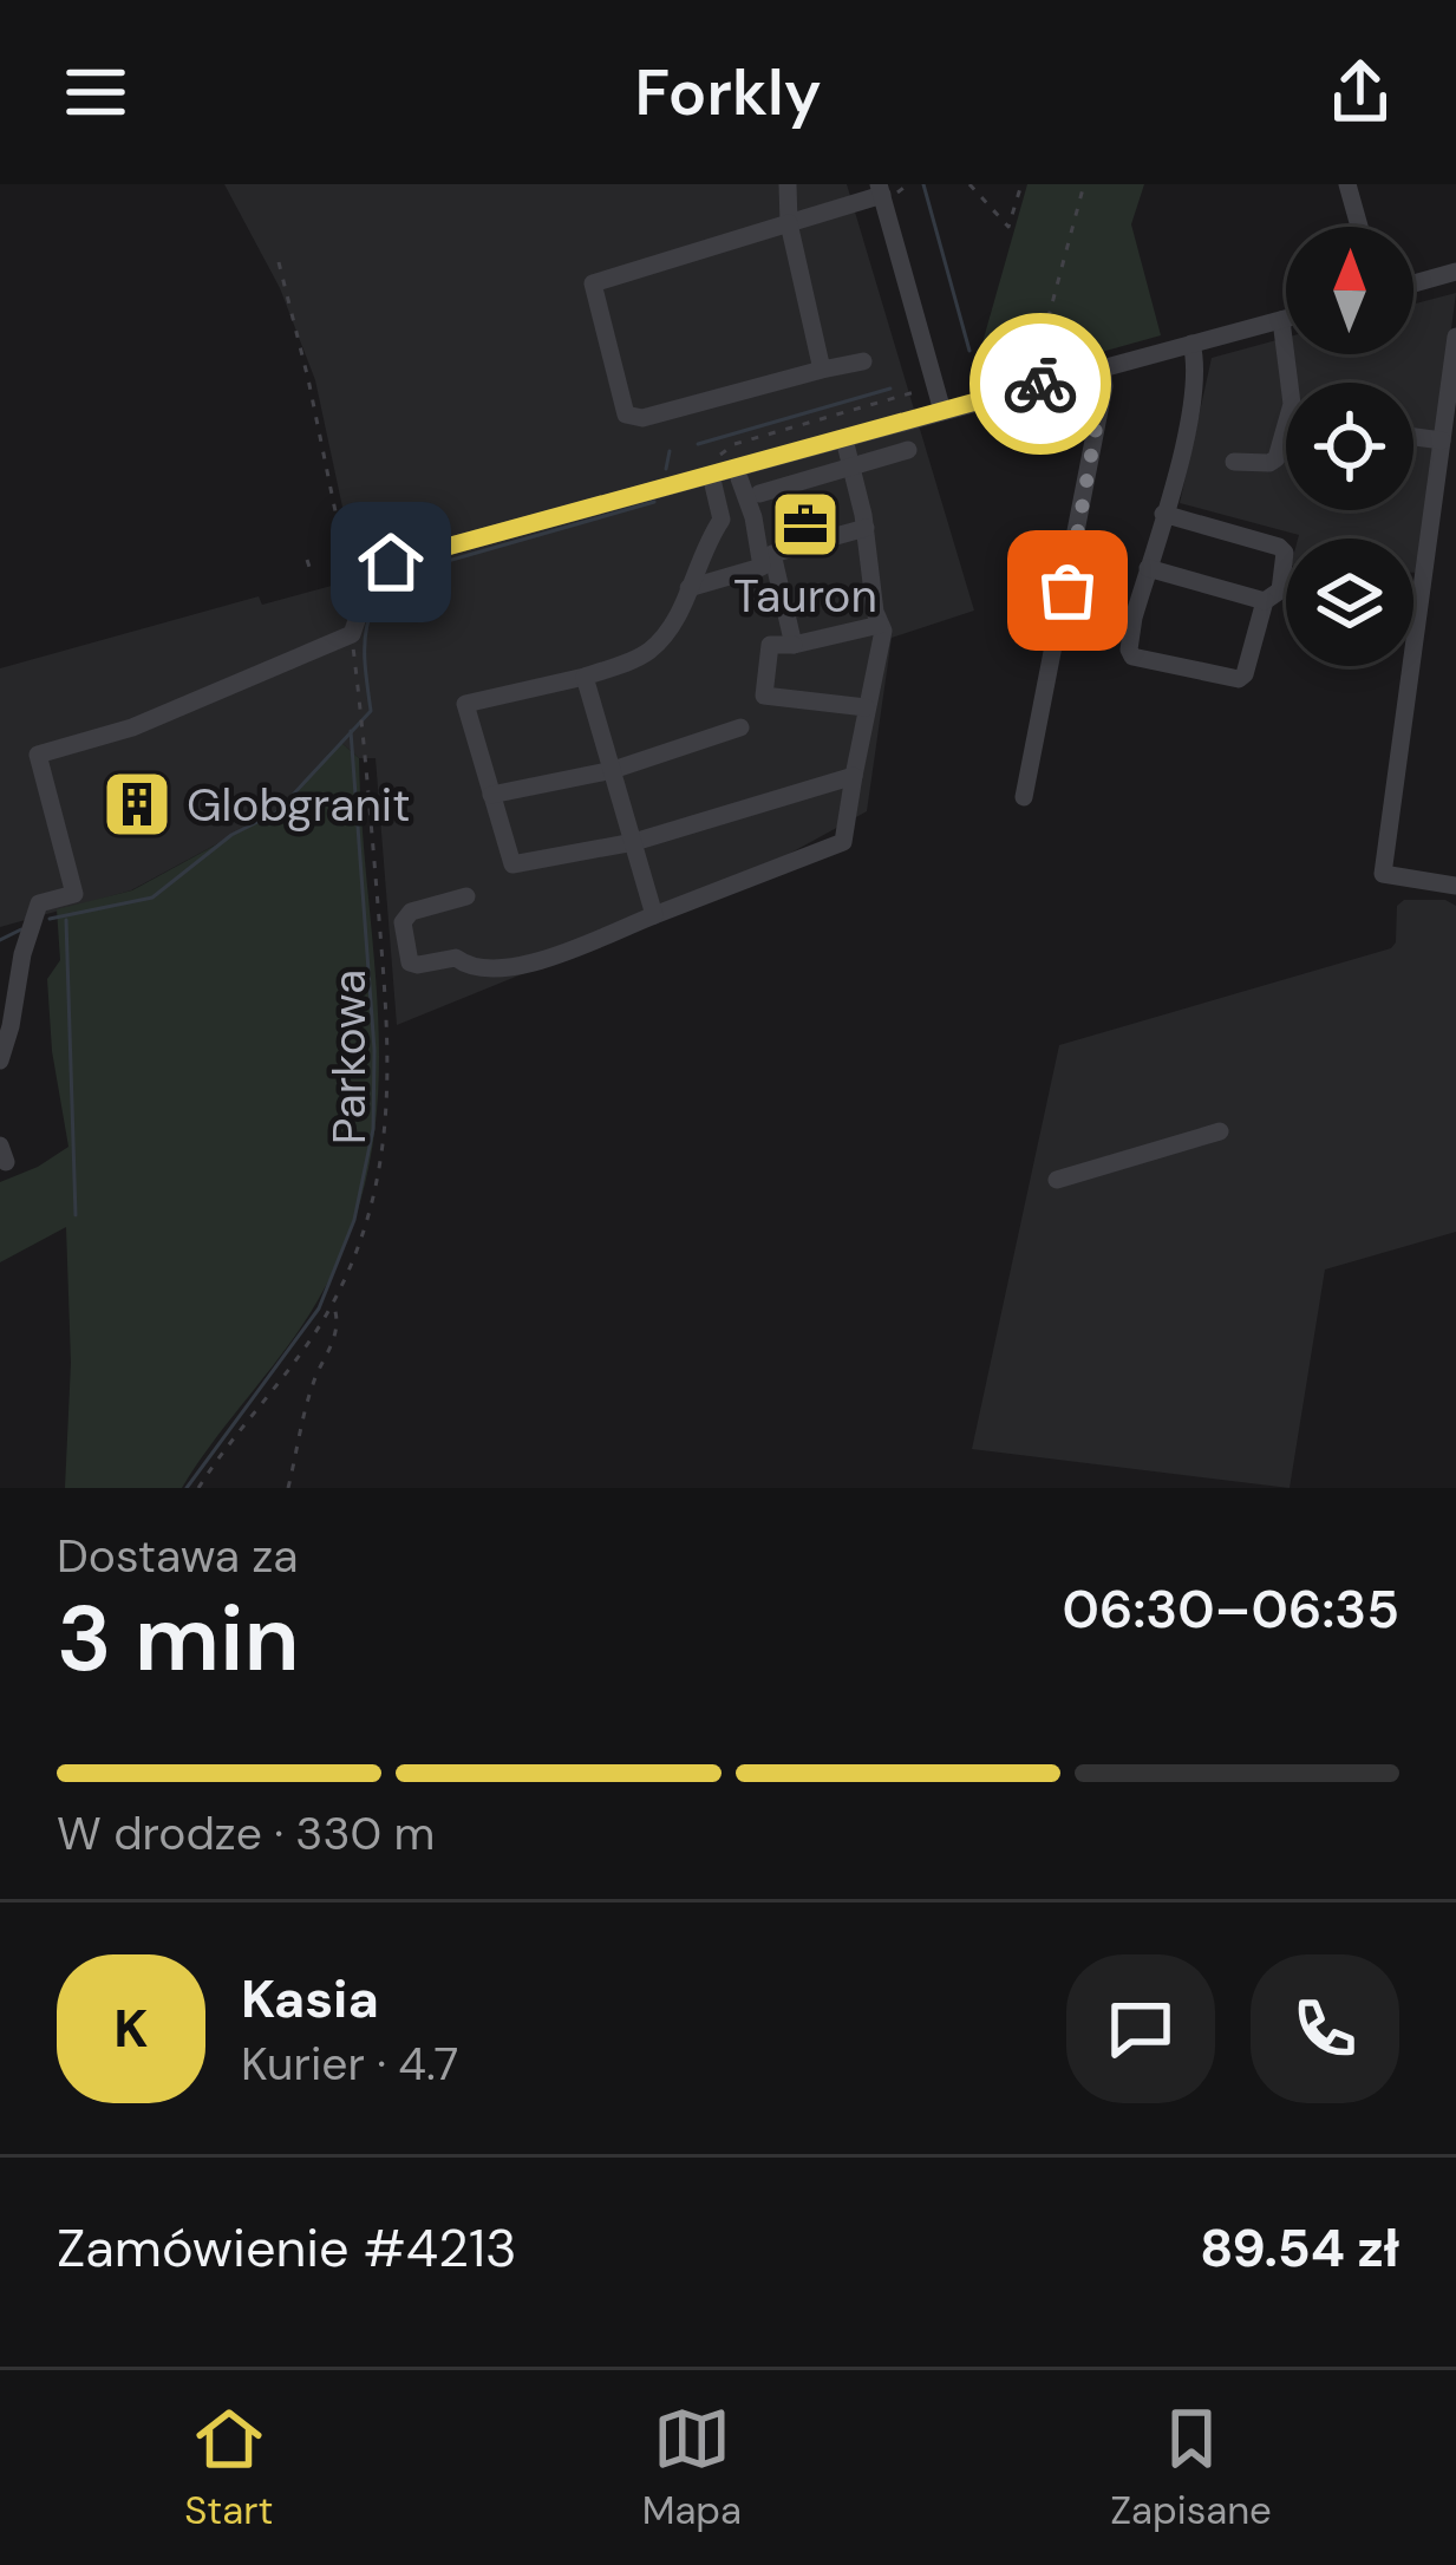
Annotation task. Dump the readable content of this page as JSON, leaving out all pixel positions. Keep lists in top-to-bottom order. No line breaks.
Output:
{"streets":{"path":["Parkowa"]},"places":{"office":["Tauron"],"building":["Globgranit"]},"north":"top","page":{"header":"Forkly","heading":["3 min","Dostawa za","06:30–06:35"],"panel":["Kasia","Kurier · 4.7","Zamówienie #4213","89.54 zł"],"bar":"W drodze · 330 m","round":"K","tabs":["Start","Mapa","Zapisane"]}}
